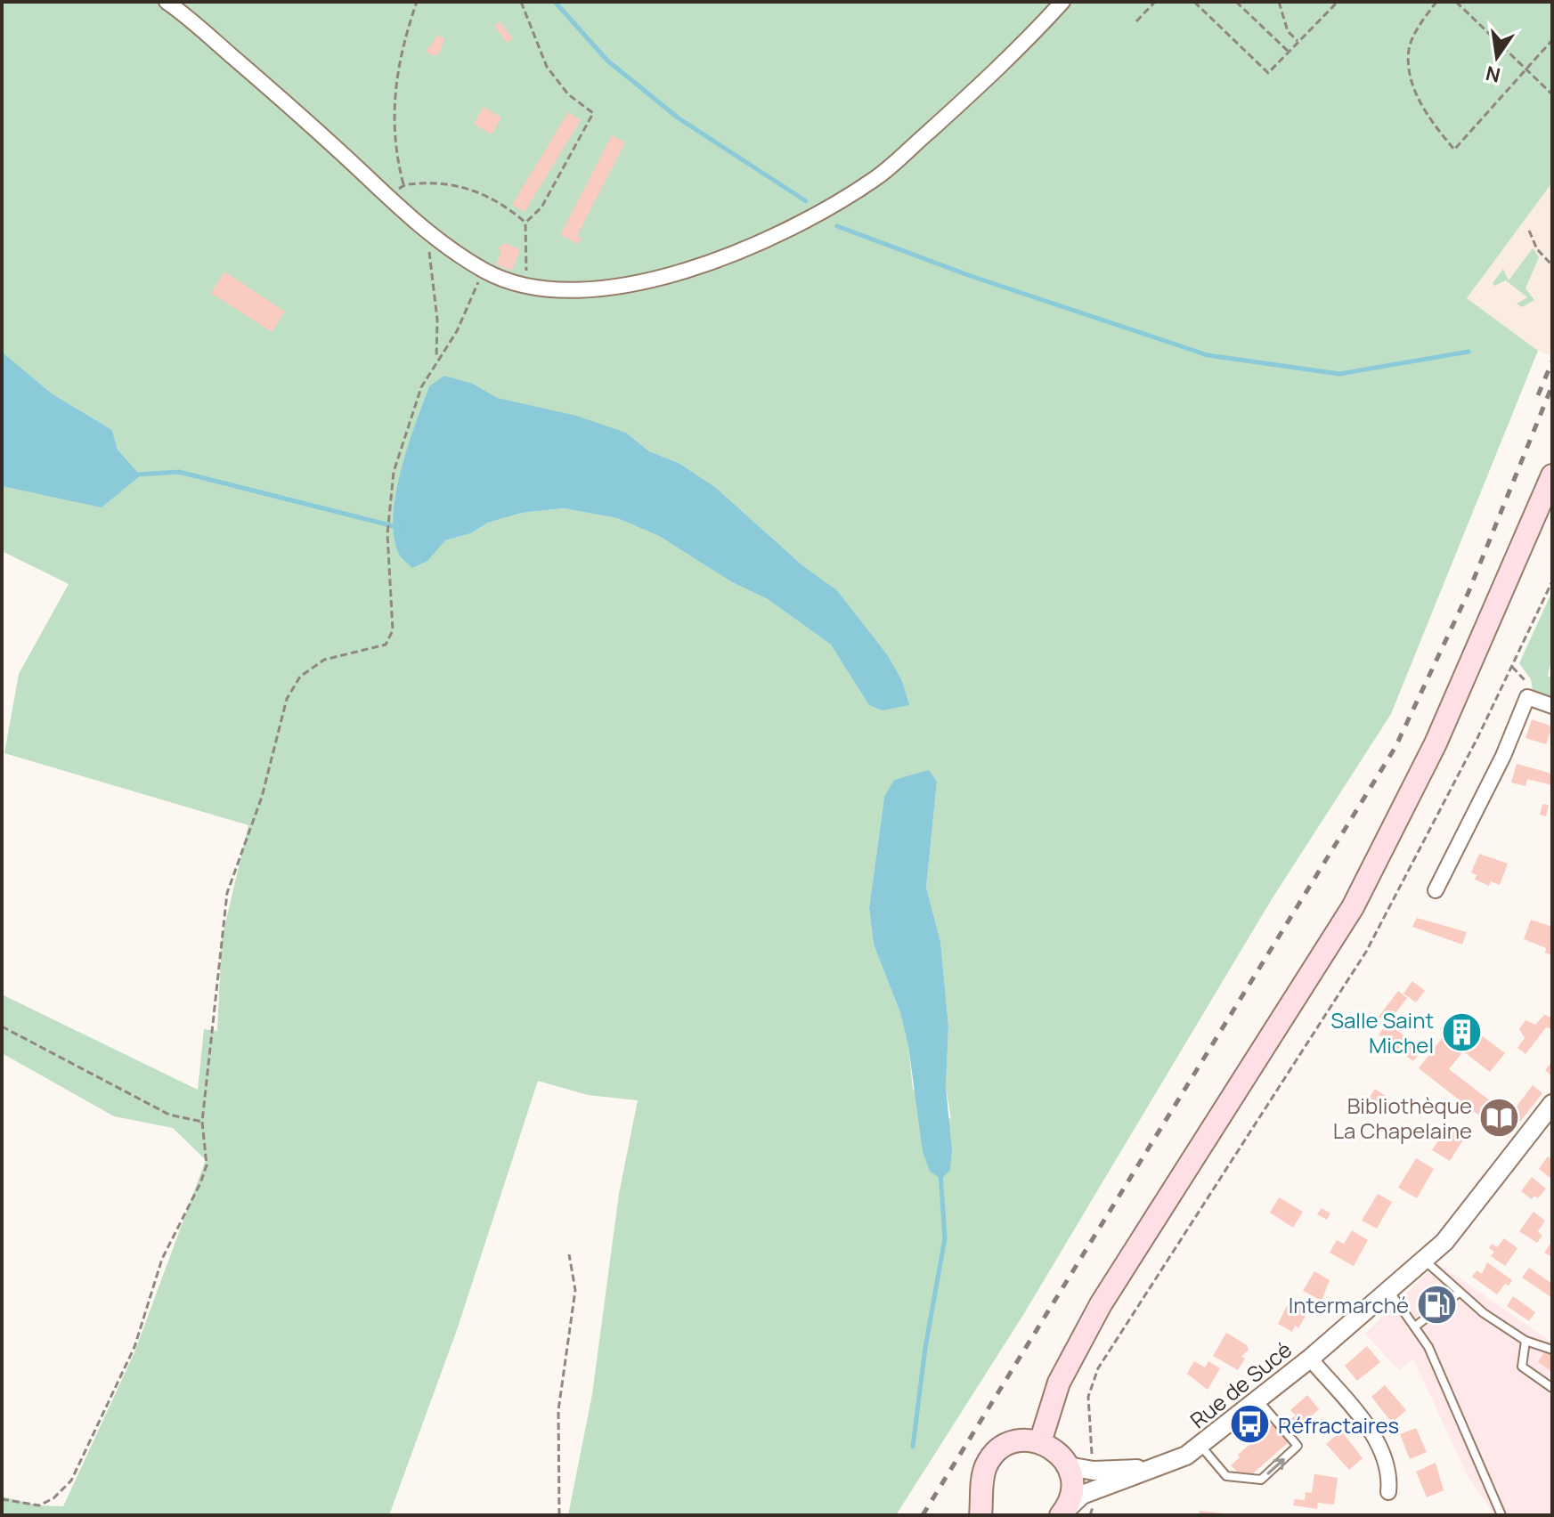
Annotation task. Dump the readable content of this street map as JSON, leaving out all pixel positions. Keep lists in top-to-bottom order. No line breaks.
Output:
{"streets":{"street":["Rue de Sucé"]},"places":{"building":["Salle Saint Michel"],"library":["Bibliothèque La Chapelaine"],"fuel station":["Intermarché"],"bus stop":["Réfractaires"]},"north":"bottom"}
